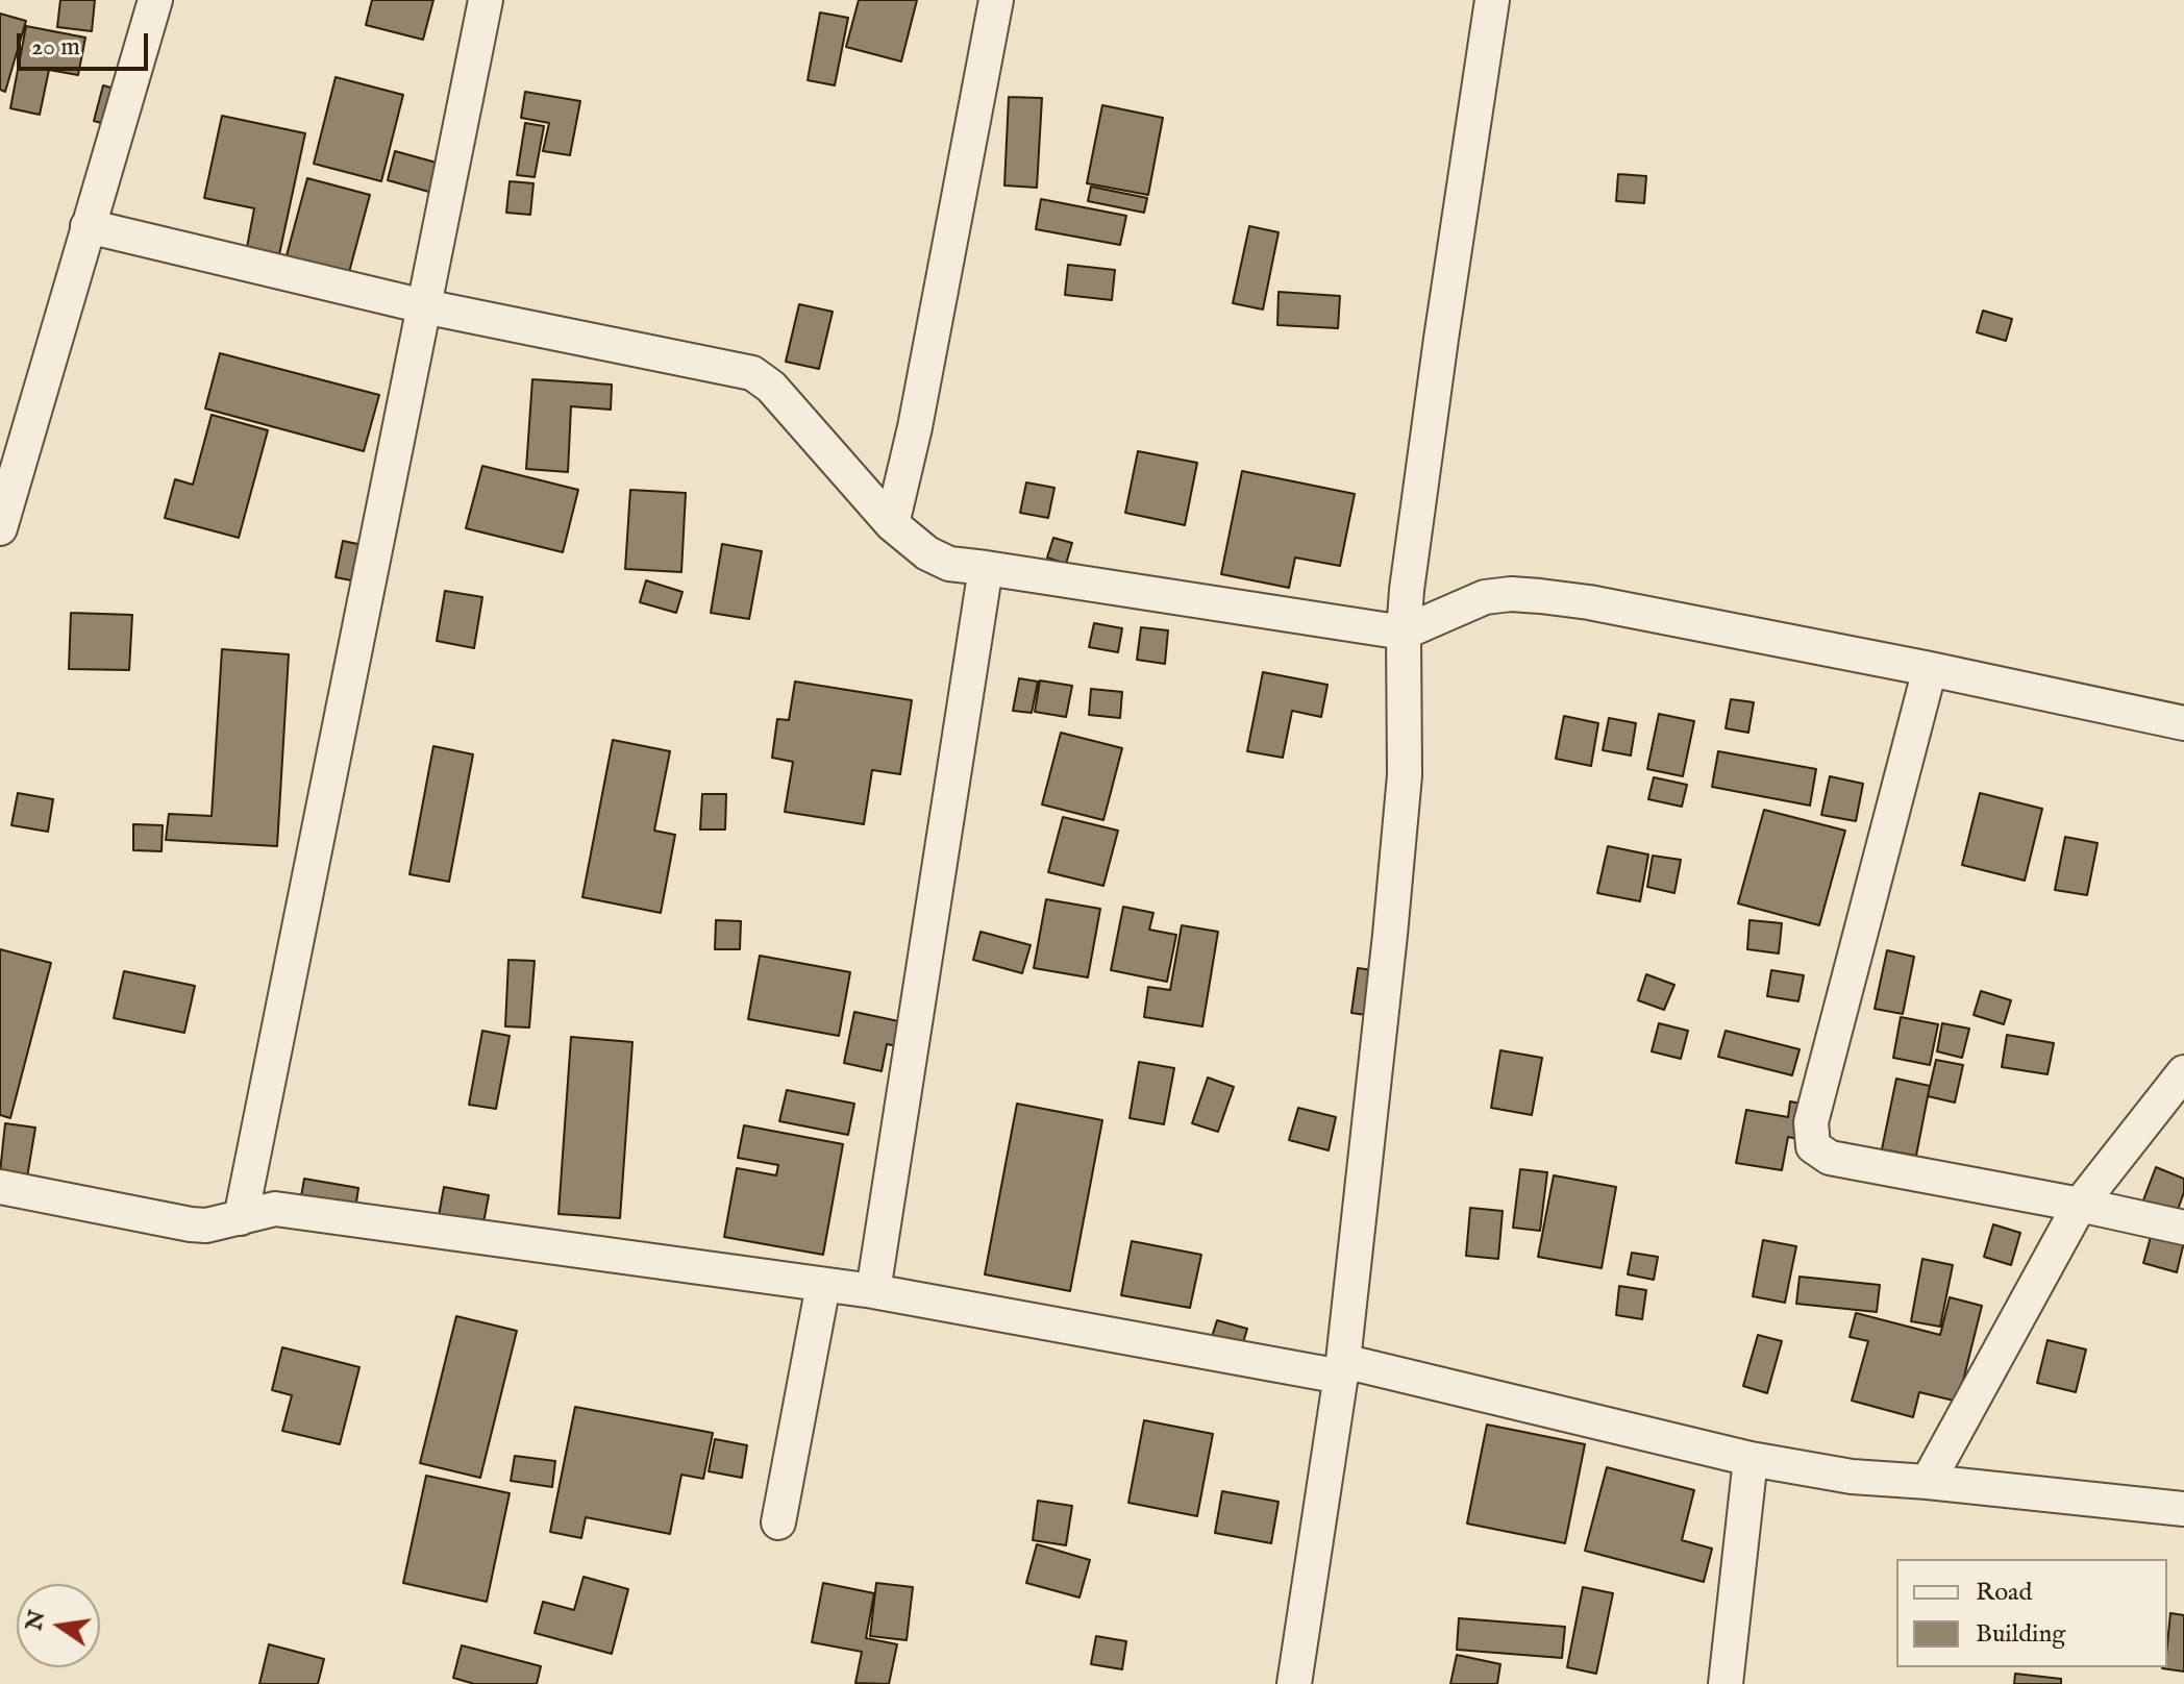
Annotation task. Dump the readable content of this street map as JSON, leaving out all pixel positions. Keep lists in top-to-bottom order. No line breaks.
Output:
{"legend":["Road","Building"],"scale_bar":"20 m","north":"left"}
